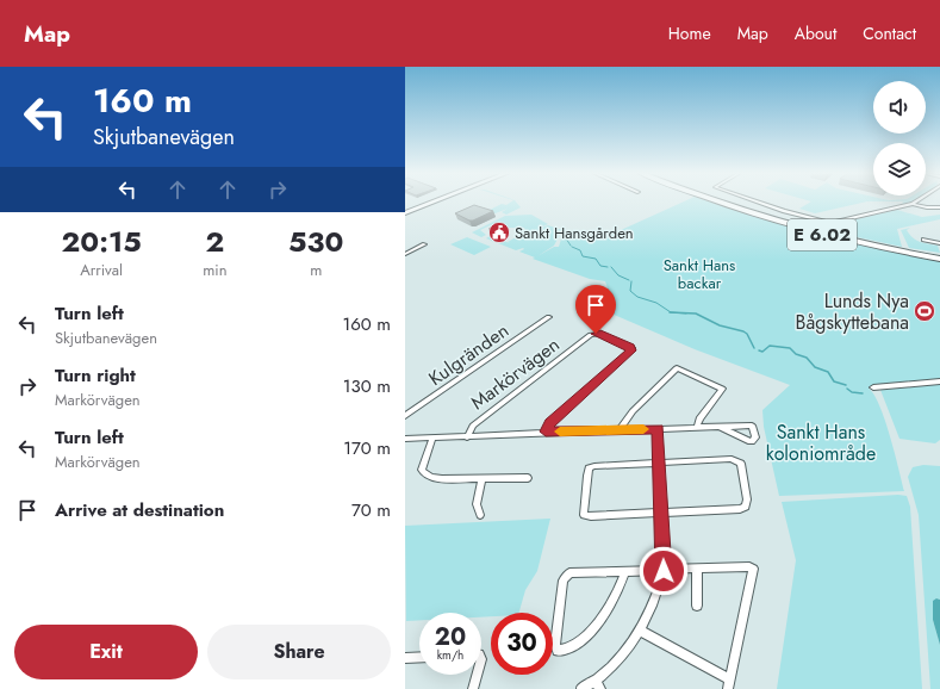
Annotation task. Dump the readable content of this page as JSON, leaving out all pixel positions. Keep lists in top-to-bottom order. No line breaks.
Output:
{"streets":{"main road":["E 6.02"],"street":["Kulgränden","Markörvägen"]},"parks":["Sankt Hans backar","Sankt Hans koloniområde"],"places":{"public building":["Sankt Hansgården"],"sports":["Lunds Nya Bågskyttebana"]},"page":{"header":"Map","nav":["Home","Map","About","Contact"],"turn":["160 m","Skjutbanevägen"],"eta":["20:15","Arrival","2","min","530","m"],"list":[{"name":"Turn left","note":"Skjutbanevägen","value":"160 m"},{"name":"Turn right","note":"Markörvägen","value":"130 m"},{"name":"Turn left","note":"Markörvägen","value":"170 m"},{"name":"Arrive at destination","value":"70 m"}],"speed":"20 km/h","limit":"30","buttons":["Exit","Share"]}}
